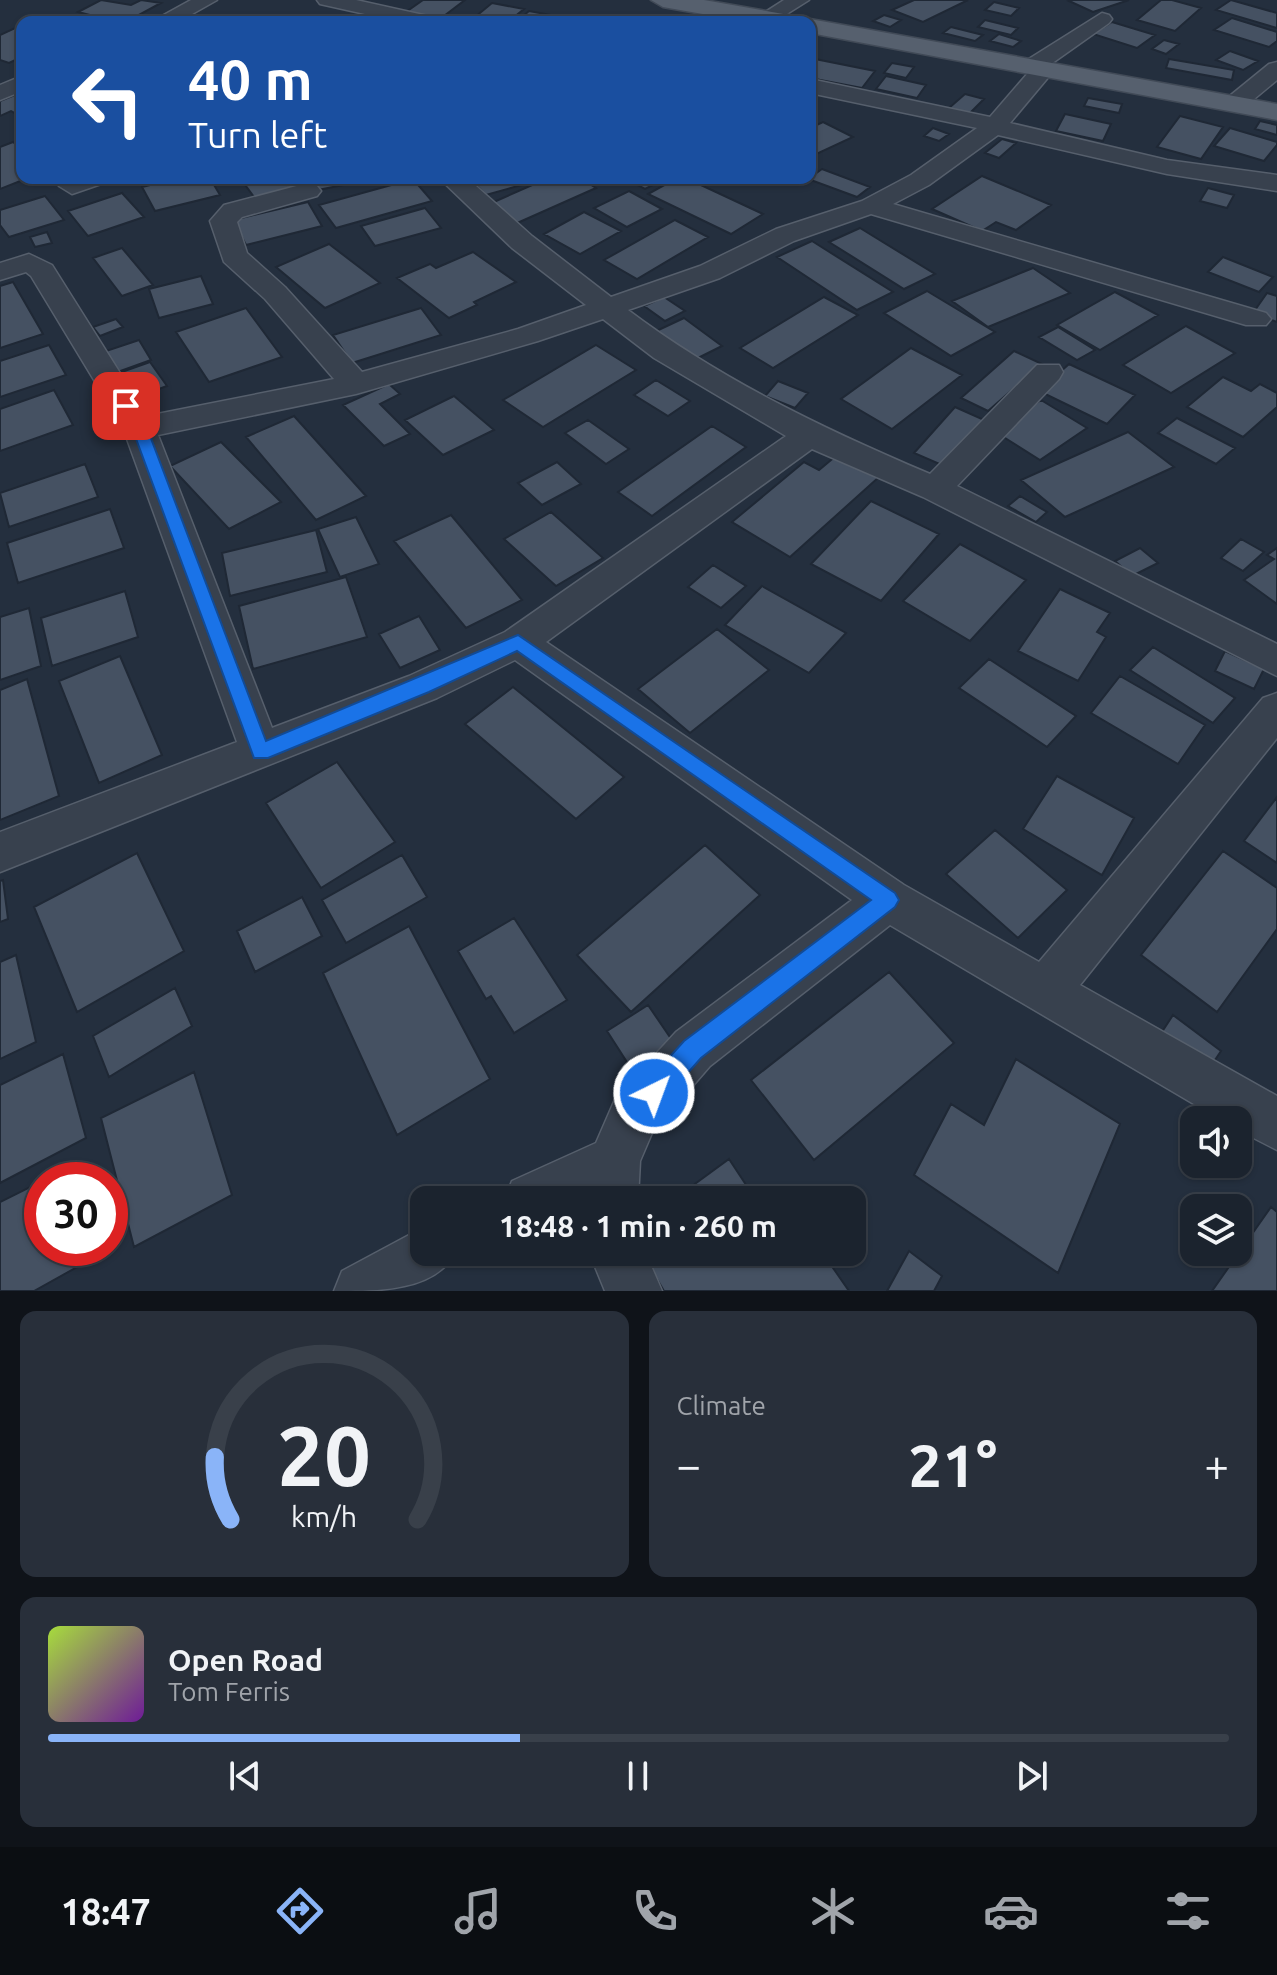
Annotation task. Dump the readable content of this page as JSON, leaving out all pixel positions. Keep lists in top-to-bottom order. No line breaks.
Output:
{"page":{"turn":["40 m","Turn left"],"limit":"30","trip":"18:48 · 1 min · 260 m","tile":"Climate","heat":["−","21°","+"],"song":["Open Road","Tom Ferris"],"tabs":"18:47","gauge":["20","km/h"]}}
